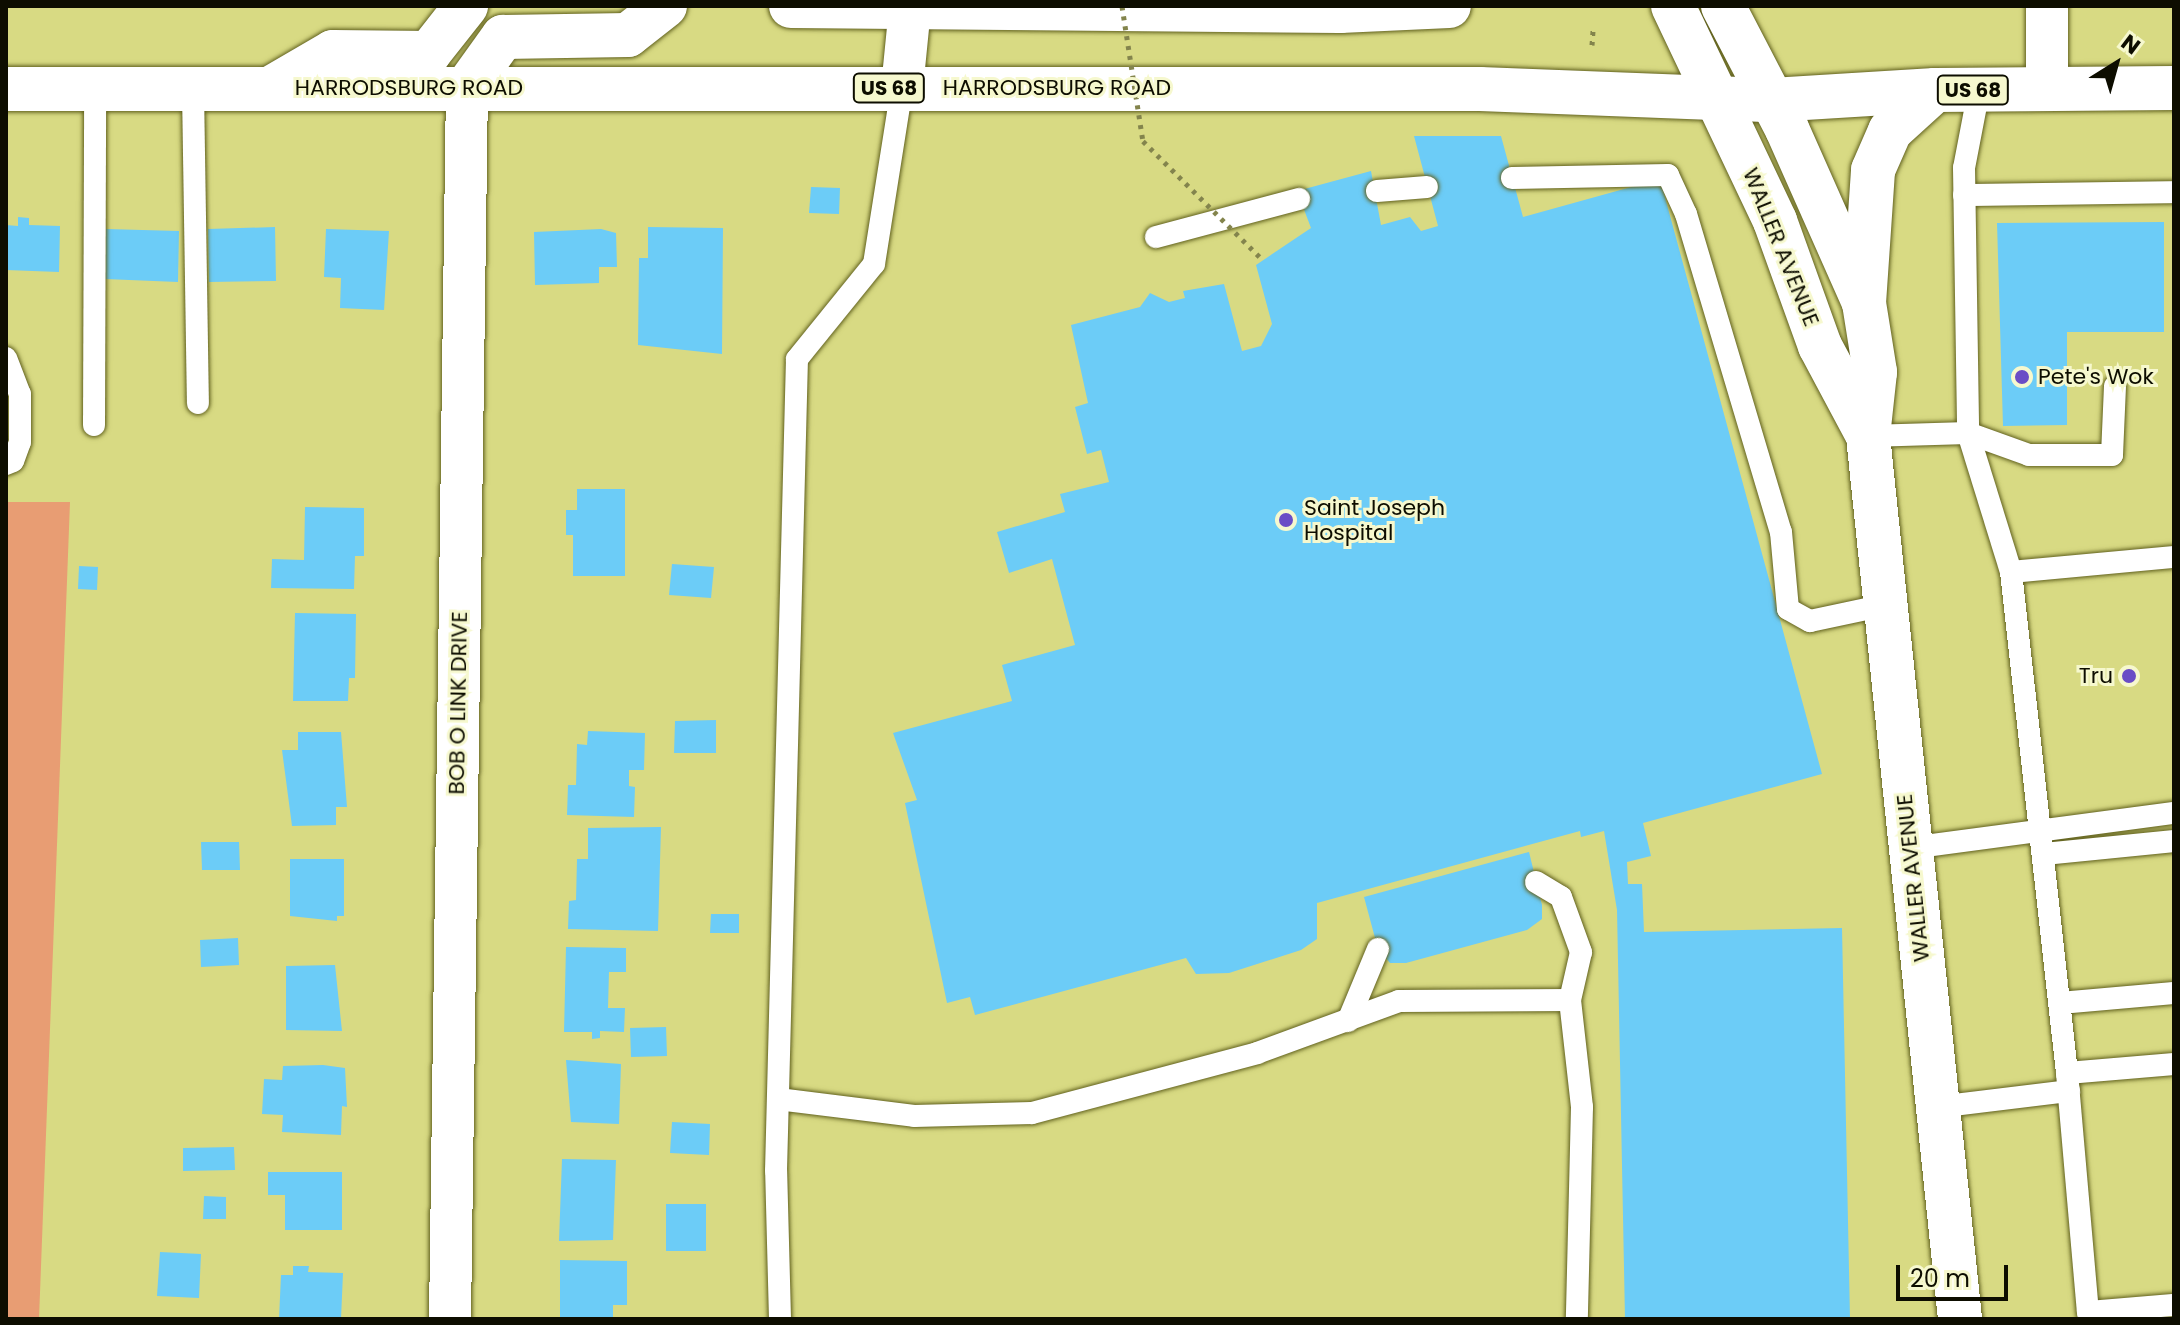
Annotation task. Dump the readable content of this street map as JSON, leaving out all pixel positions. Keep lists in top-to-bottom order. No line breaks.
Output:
{"streets":{"main road":["HARRODSBURG ROAD","US 68","WALLER AVENUE"],"street":["BOB O LINK DRIVE"]},"crossings":[["HARRODSBURG ROAD","US 68"],["HARRODSBURG ROAD","WALLER AVENUE"],["HARRODSBURG ROAD","BOB O LINK DRIVE"],["US 68","WALLER AVENUE"]],"places":["Pete's Wok","Saint Joseph Hospital","Tru"],"scale_bar":"20 m","north":"top right"}
